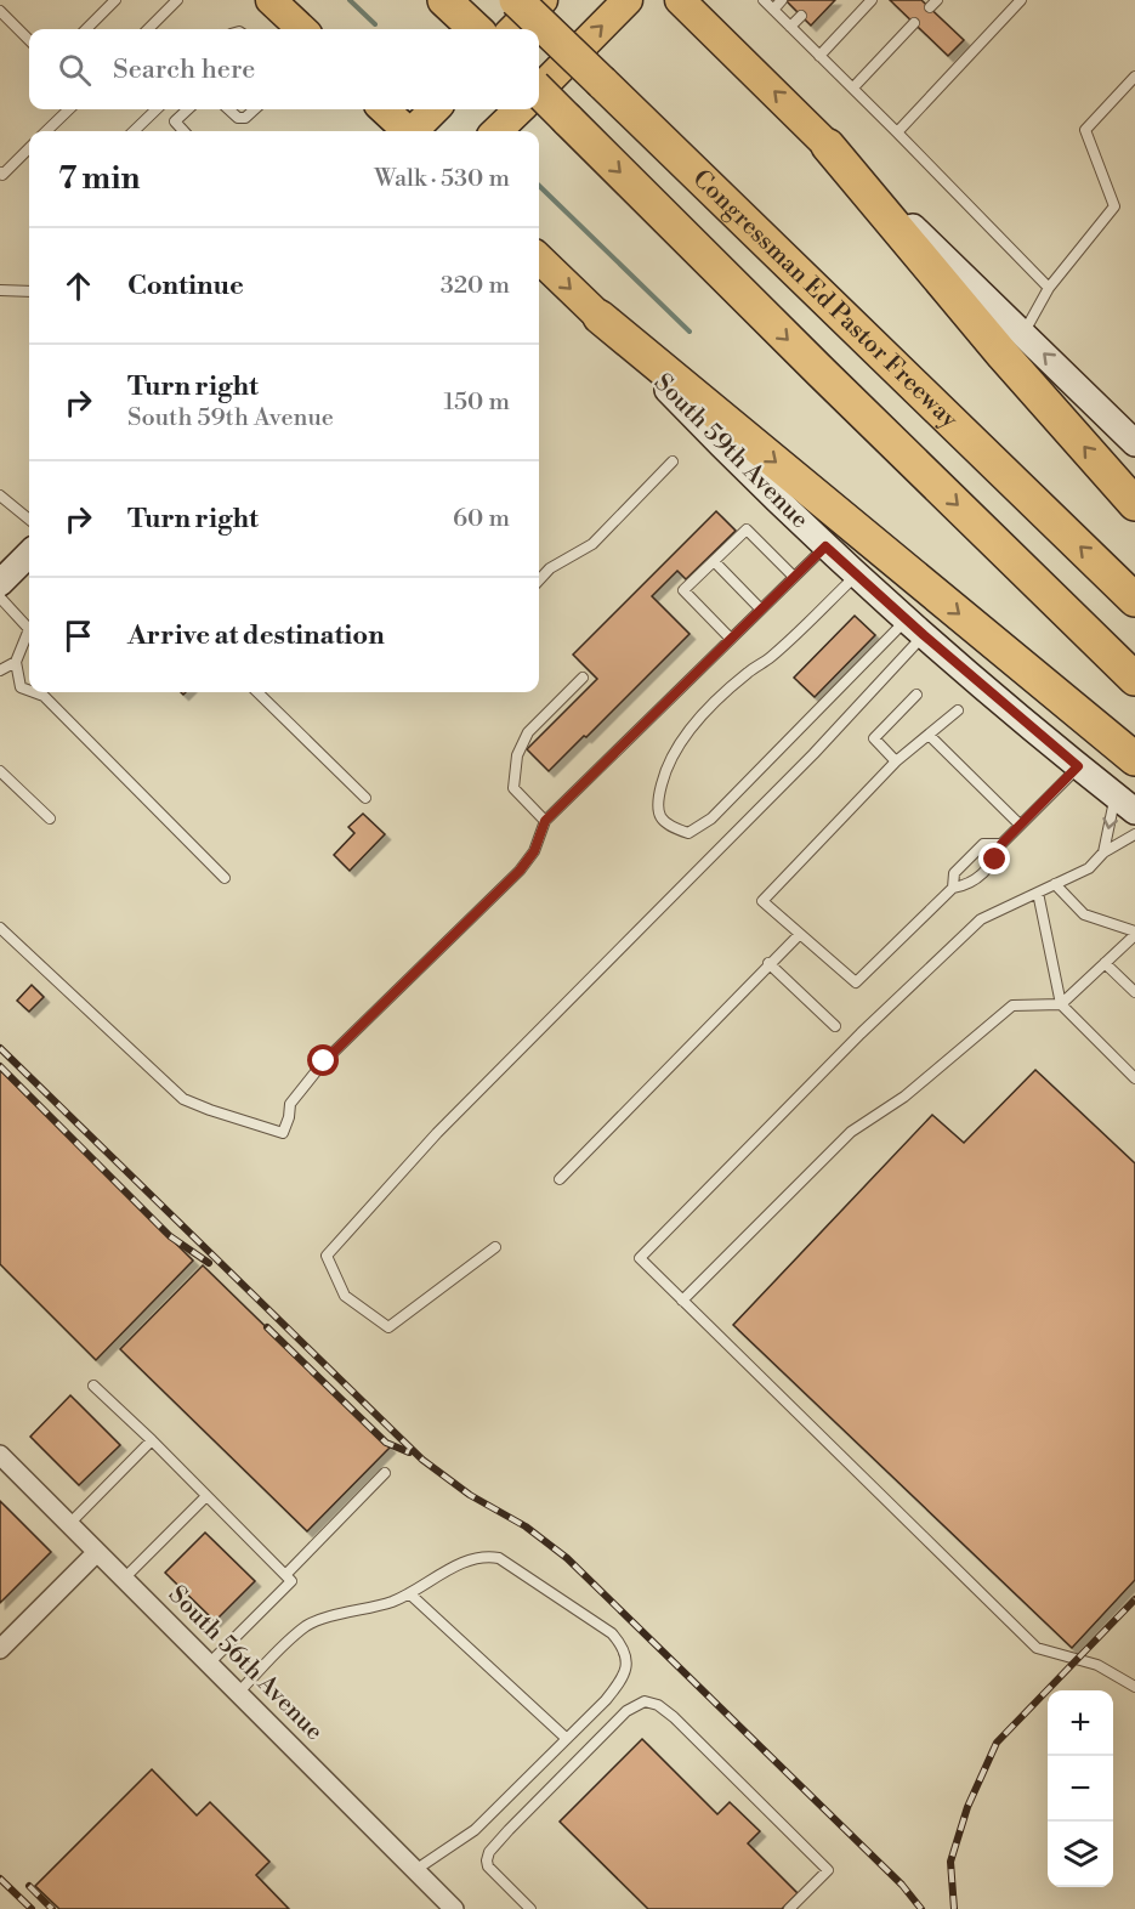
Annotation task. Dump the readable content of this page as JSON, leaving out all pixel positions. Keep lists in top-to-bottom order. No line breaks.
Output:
{"streets":{"highway":["Congressman Ed Pastor Freeway"],"main road":["South 59th Avenue"],"street":["South 56th Avenue"]},"page":{"search":"Search here","heading":["7 min","Walk · 530 m"],"list":[["Continue","320 m"],["Turn right","South 59th Avenue","150 m"],["Turn right","60 m"],"Arrive at destination"],"map_buttons":["+","−"]}}
